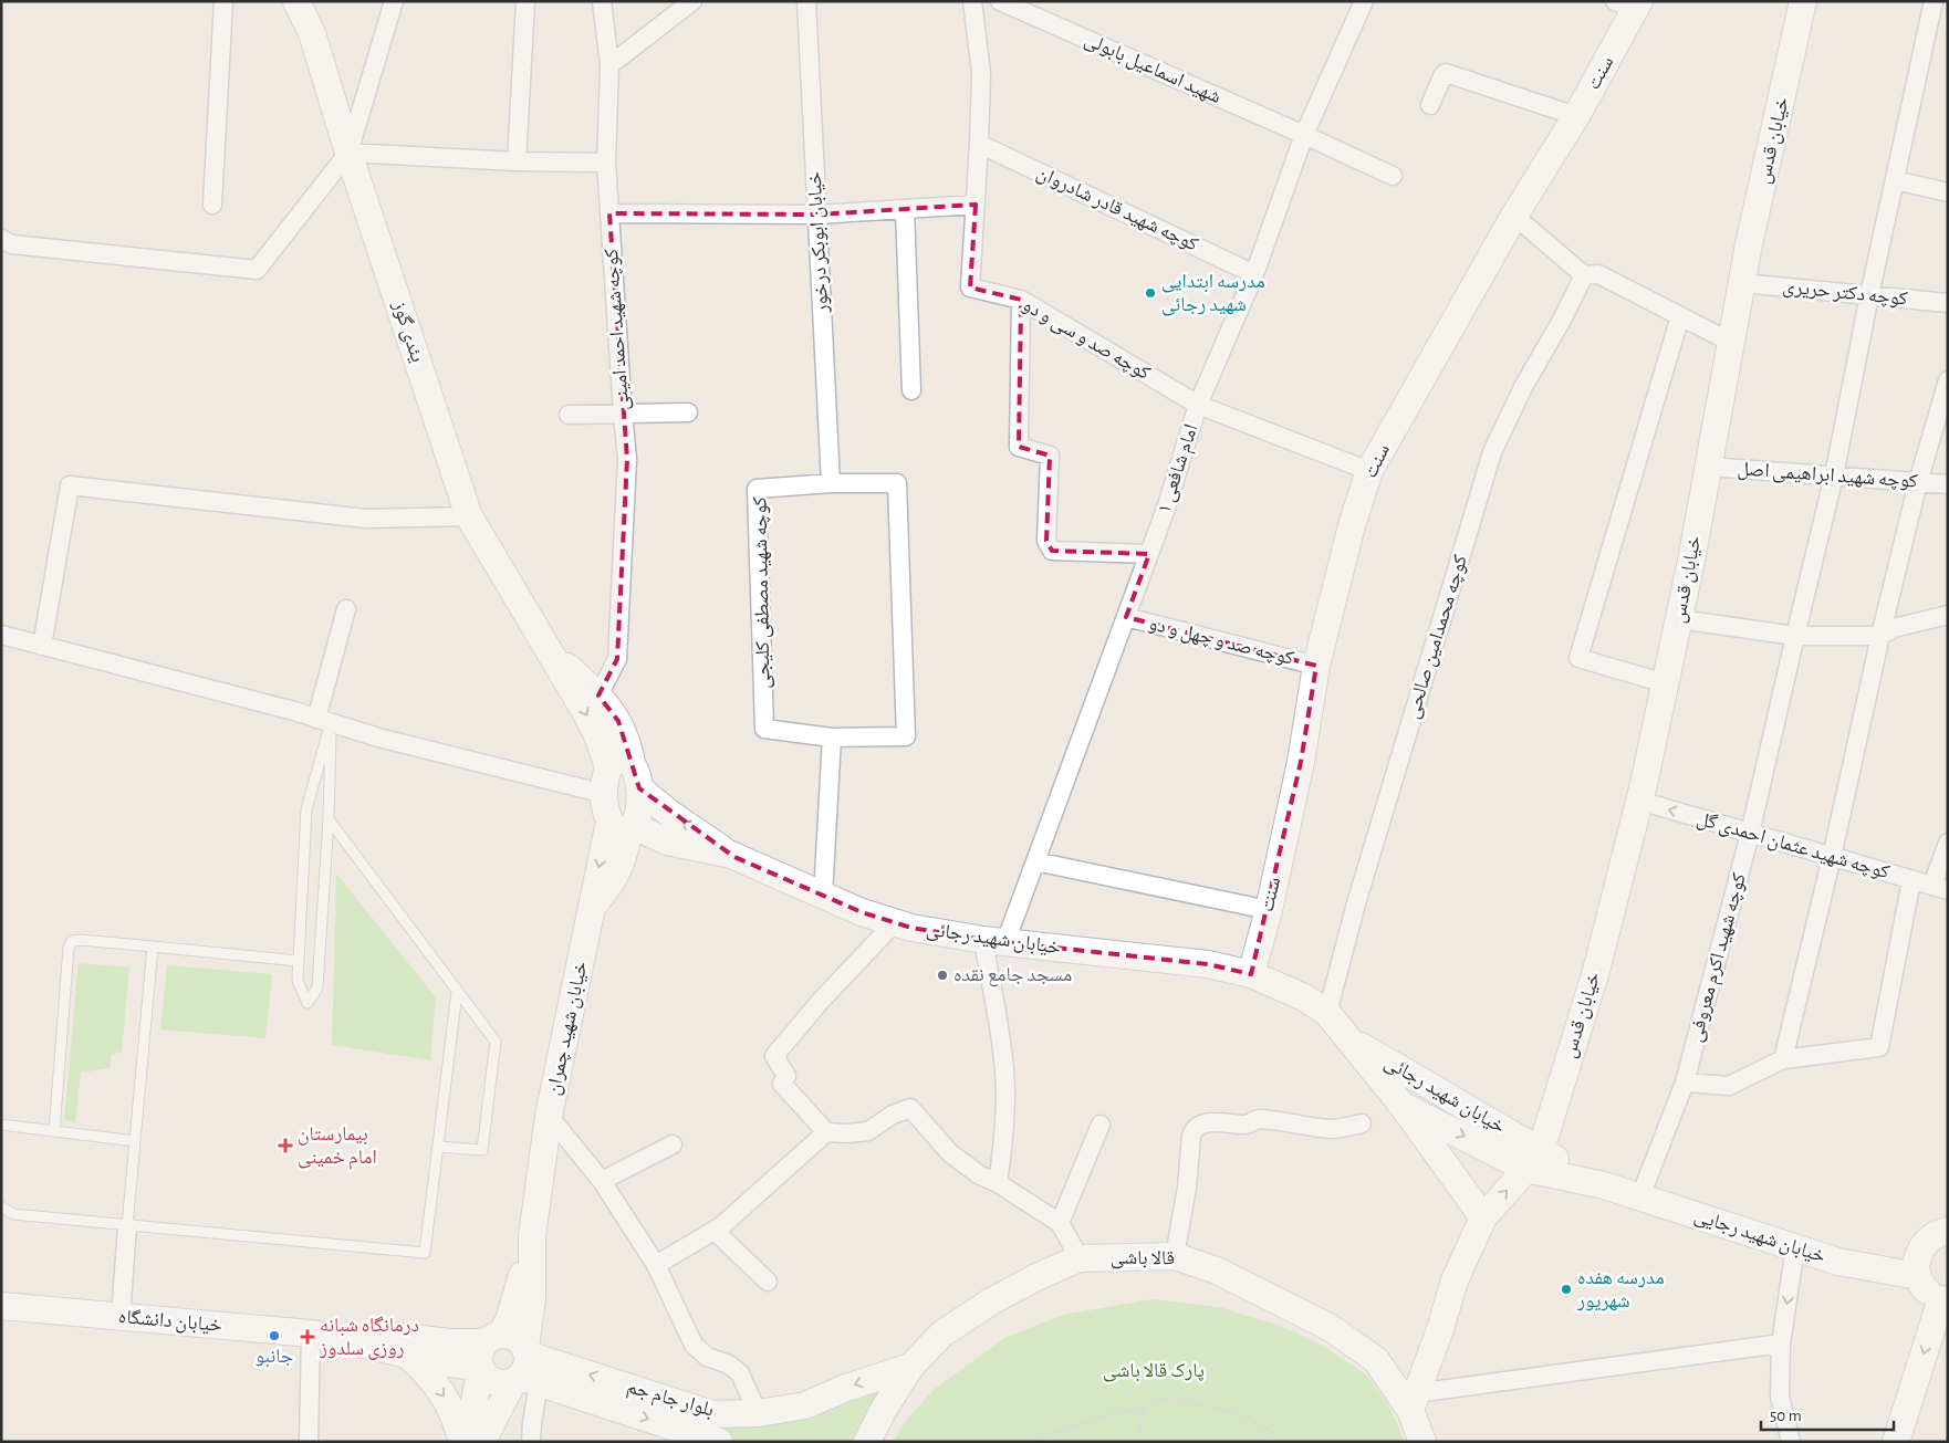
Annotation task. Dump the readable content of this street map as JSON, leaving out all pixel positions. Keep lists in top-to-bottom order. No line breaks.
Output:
{"streets":{"main road":["سنت","خیابان قدس","یئدی گوز","خیابان شهید رجائی","خیابان شهید چمران","خیابان شهید رجایی","قالا باشی","خیابان دانشگاه","بلوار جام جم"],"street":["شهید اسماعیل بابولی","کوچه شهید قادر شادروان","خیابان ابوبکر درخور","کوچه دکتر حریری","کوچه شهید احمد امینی","کوچه صد و سی و دو","امام شافعی ۱","کوچه شهید ابراهیمی اصل","کوچه شهید مصطفی کلیجی","کوچه محمدامین صالحی","کوچه صد و چهل و دو","کوچه شهید عثمان احمدی گل","کوچه شهید اکرم معروفی"]},"crossings":[["شهید اسماعیل بابولی","امام شافعی ۱"],["سنت","کوچه صد و سی و دو"],["سنت","کوچه صد و چهل و دو"],["سنت","خیابان شهید رجائی"],["خیابان قدس","کوچه دکتر حریری"],["خیابان قدس","کوچه شهید ابراهیمی اصل"],["خیابان قدس","کوچه شهید عثمان احمدی گل"],["خیابان قدس","خیابان شهید رجائی"],["خیابان قدس","خیابان شهید رجایی"],["کوچه شهید قادر شادروان","امام شافعی ۱"],["خیابان ابوبکر درخور","کوچه شهید مصطفی کلیجی"],["کوچه دکتر حریری","کوچه شهید اکرم معروفی"],["کوچه صد و سی و دو","امام شافعی ۱"],["امام شافعی ۱","کوچه صد و چهل و دو"],["امام شافعی ۱","خیابان شهید رجائی"],["کوچه شهید ابراهیمی اصل","کوچه شهید اکرم معروفی"],["کوچه محمدامین صالحی","خیابان شهید رجائی"],["کوچه شهید عثمان احمدی گل","کوچه شهید اکرم معروفی"],["خیابان شهید رجائی","خیابان شهید چمران"],["خیابان شهید رجائی","خیابان شهید رجایی"],["کوچه شهید اکرم معروفی","خیابان شهید رجایی"],["خیابان شهید چمران","خیابان دانشگاه"],["خیابان شهید چمران","بلوار جام جم"],["قالا باشی","بلوار جام جم"]],"one_way":["کوچه شهید عثمان احمدی گل"],"parks":["پارک قالا باشی"],"places":{"other":["مدرسه ابتدایی شهید رجائی","مسجد جامع نقده","مدرسه هفده شهریور","جانبو"],"health":["بیمارستان امام خمینی","درمانگاه شبانه روزی سلدوز"]},"scale_bar":"50 m"}
